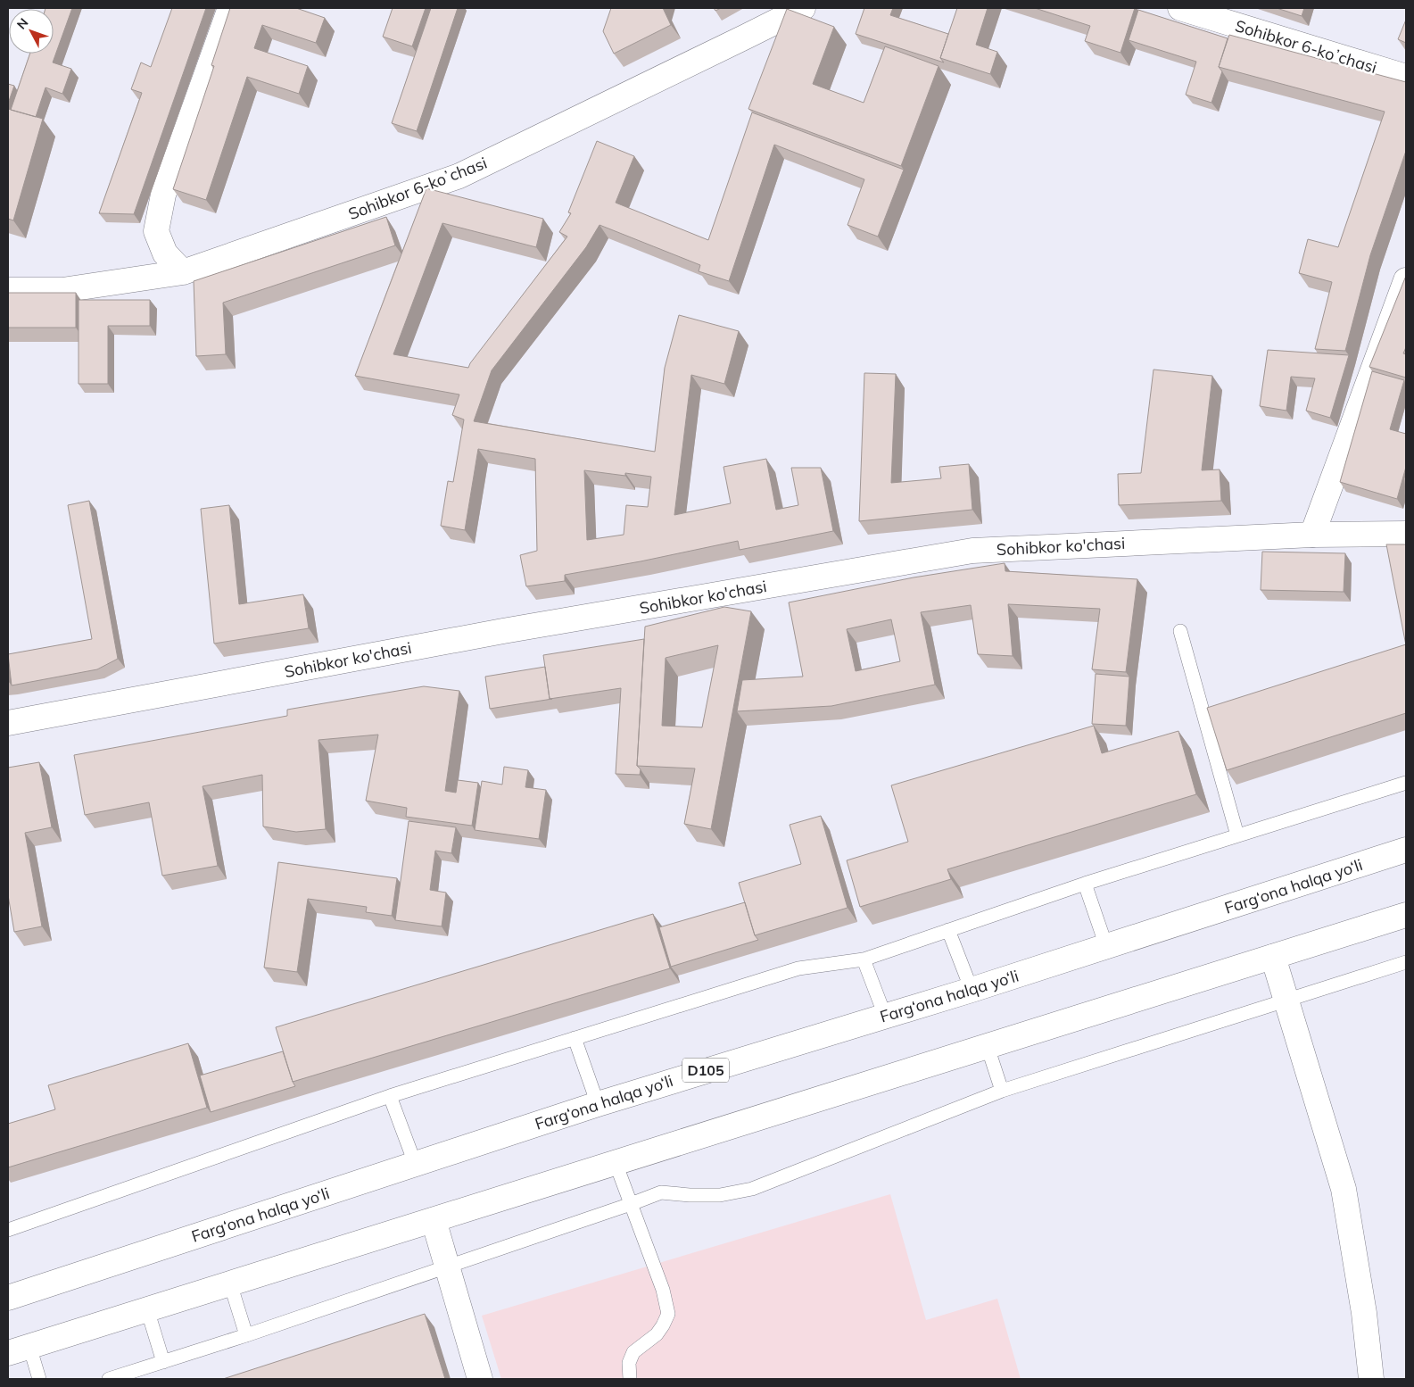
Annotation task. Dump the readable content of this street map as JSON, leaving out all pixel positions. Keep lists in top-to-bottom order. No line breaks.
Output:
{"streets":{"main road":["Sohibkor 6-koʼchasi","Sohibkor ko'chasi","Farg‘ona halqa yo‘li","D105"]},"north":"top left"}
